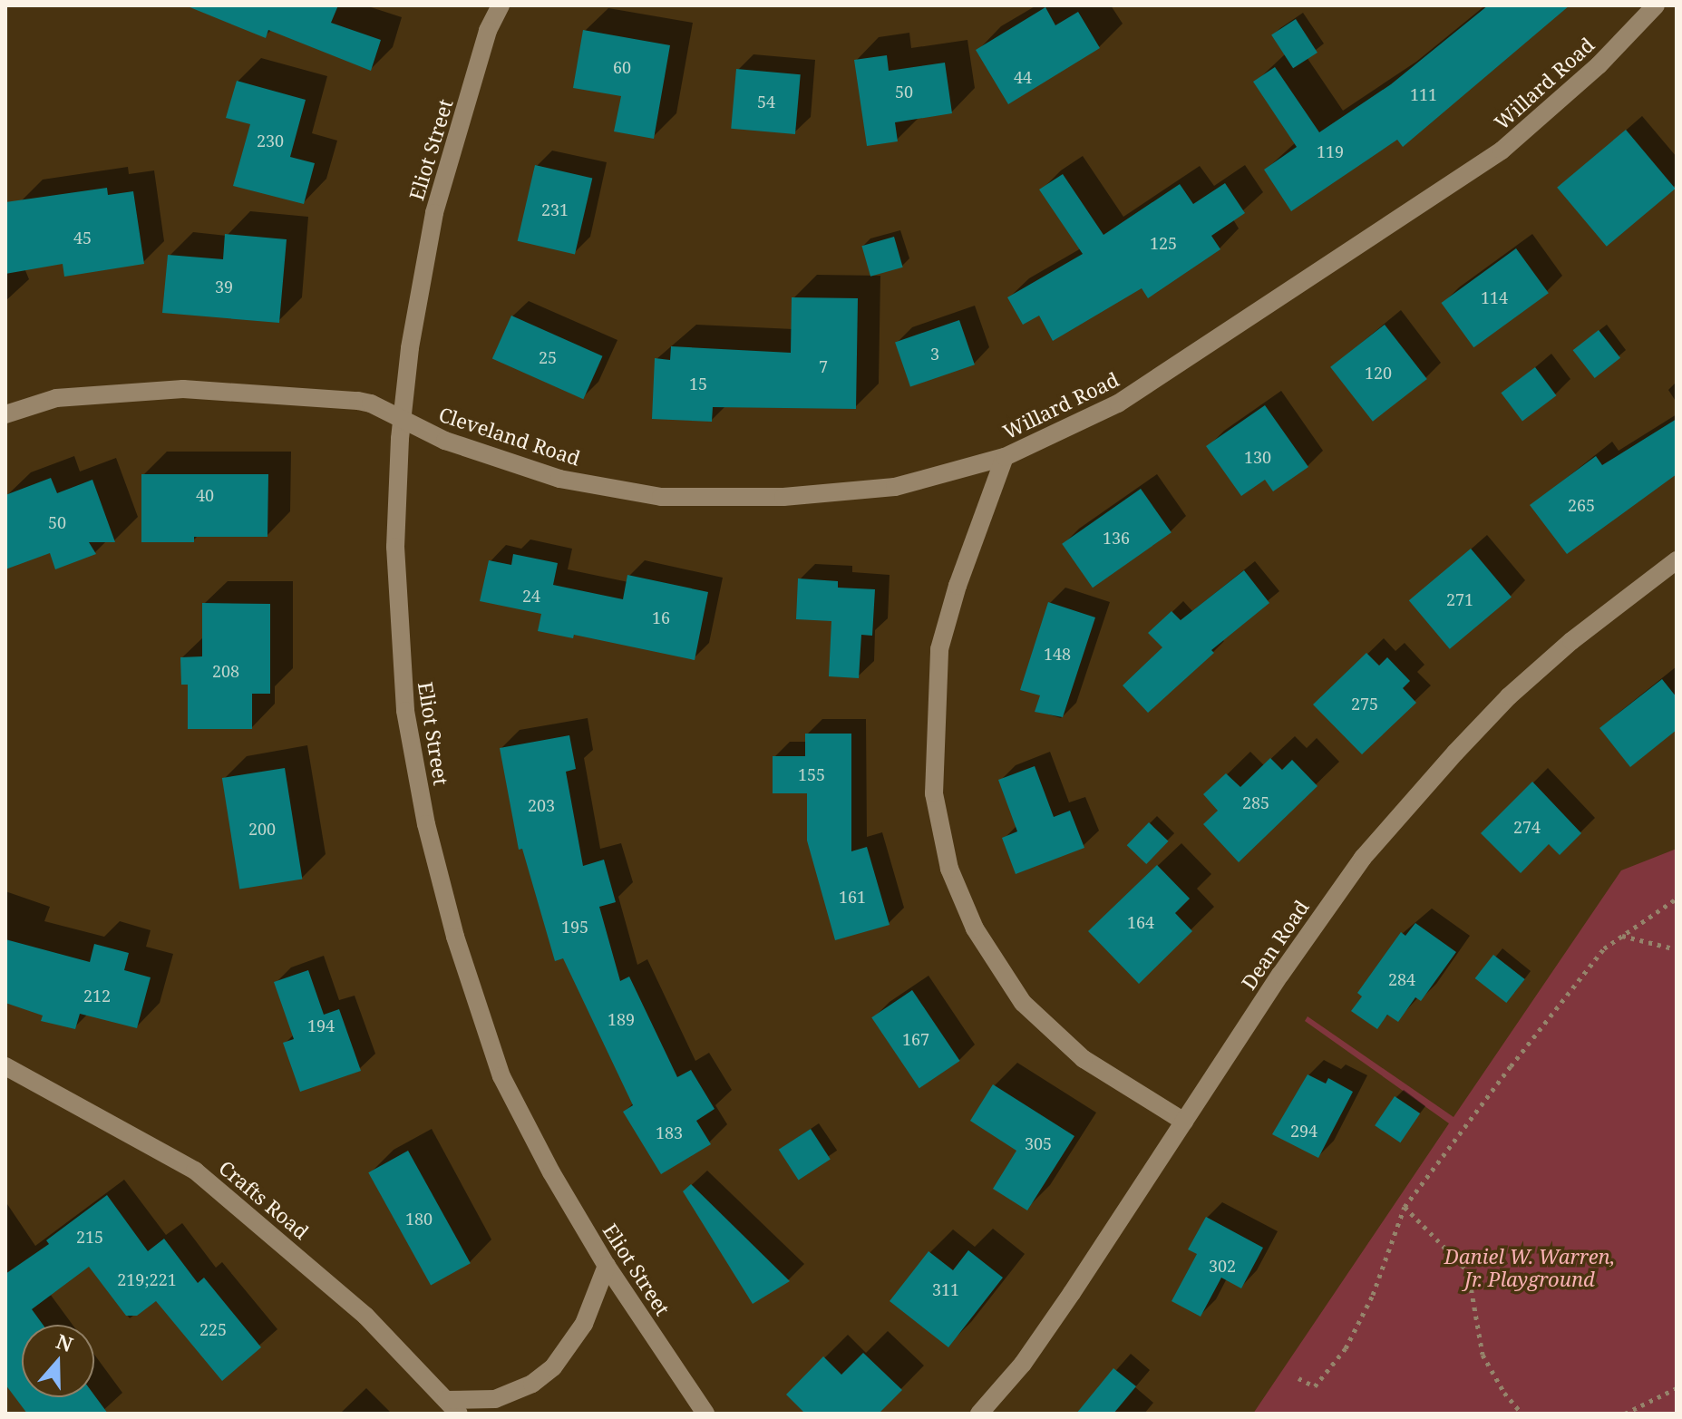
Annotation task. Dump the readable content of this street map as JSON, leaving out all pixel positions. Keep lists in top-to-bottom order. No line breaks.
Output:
{"streets":{"street":["Willard Road","Eliot Street","Cleveland Road","Dean Road","Crafts Road"]},"crossings":[["Willard Road","Cleveland Road"],["Willard Road","Dean Road"],["Eliot Street","Cleveland Road"]],"parks":["Daniel W. Warren, Jr. Playground"],"house_numbers":["60","44","50","111","54","230","119","231","45","125","39","114","3","25","7","120","15","130","40","265","50","136","24","271","16","148","208","275","155","285","203","274","200","161","164","195","284","212","189","194","167","294","183","305","180","215","302","219;221","311","225"],"north":"top"}
